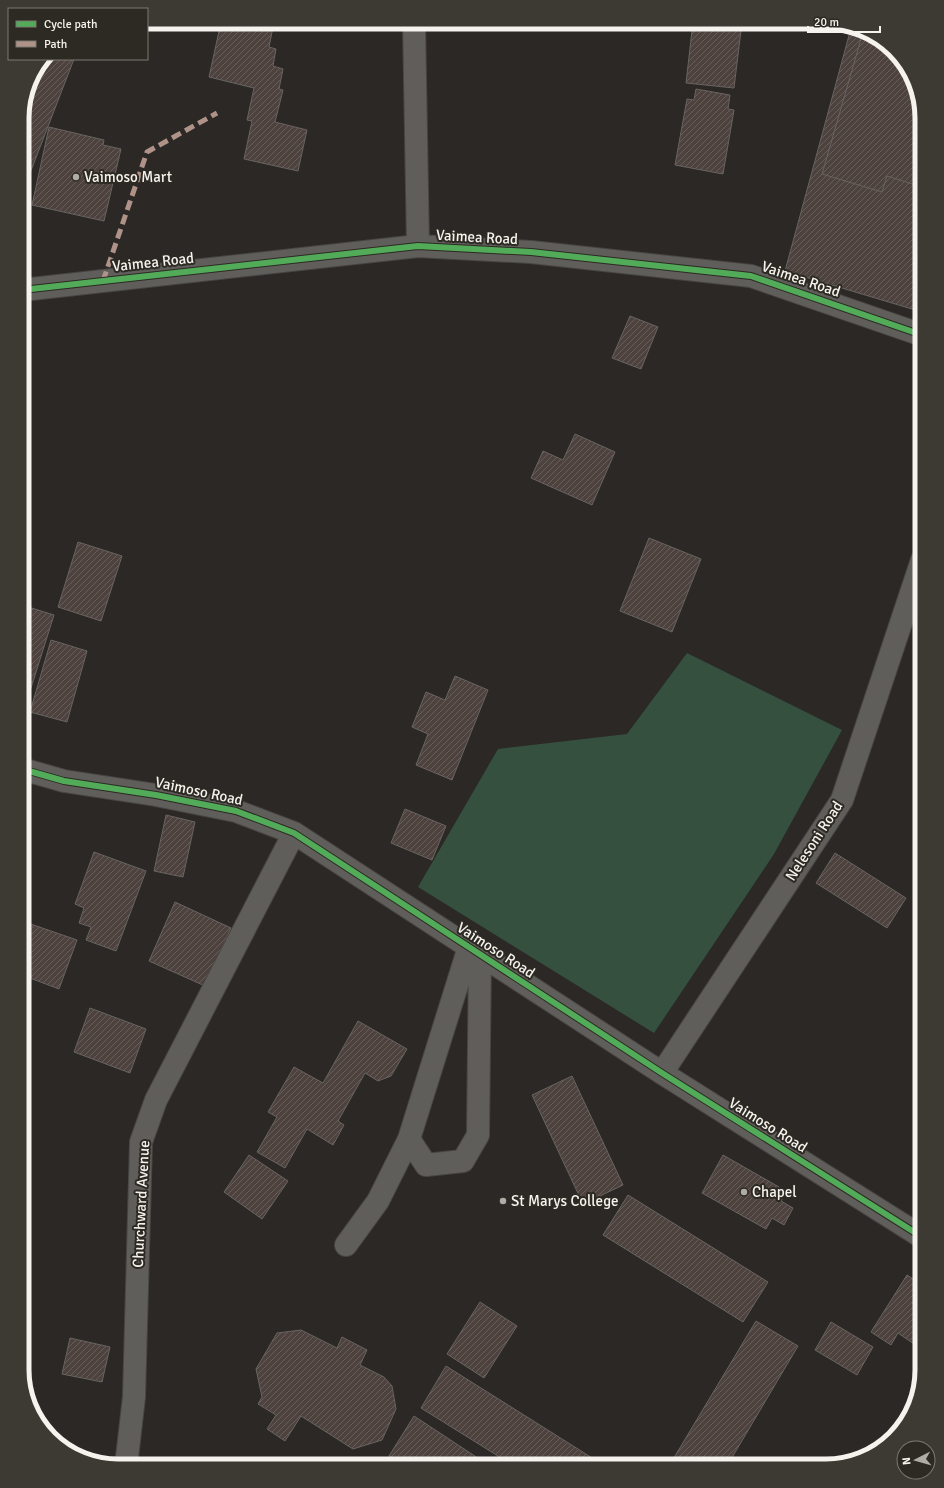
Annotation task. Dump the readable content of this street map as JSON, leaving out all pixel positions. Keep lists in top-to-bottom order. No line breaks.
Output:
{"streets":{"street":["Vaimea Road","Vaimoso Road","Nelesoni Road","Churchward Avenue"]},"crossings":[["Vaimoso Road","Nelesoni Road"],["Vaimoso Road","Churchward Avenue"]],"places":["Vaimoso Mart","Chapel","St Marys College"],"legend":["Cycle path","Path"],"scale_bar":"20 m","north":"left"}
